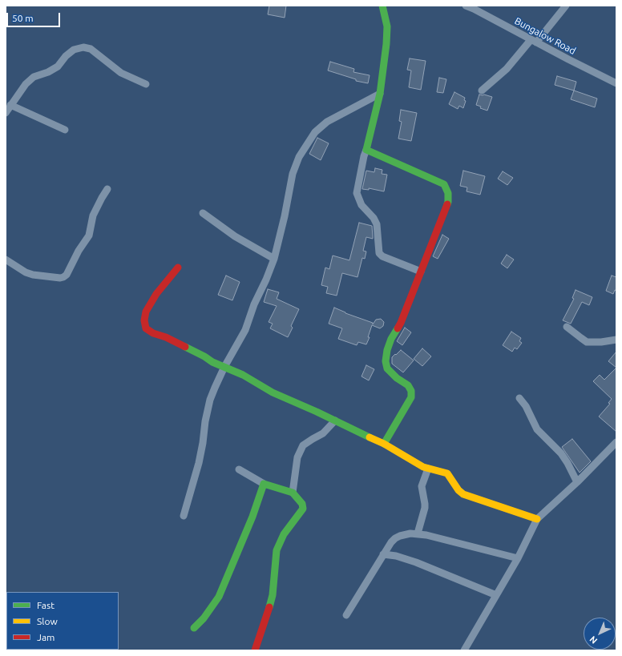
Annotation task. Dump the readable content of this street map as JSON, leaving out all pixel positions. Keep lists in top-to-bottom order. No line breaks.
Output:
{"streets":{"street":["Bungalow Road"]},"legend":["Fast","Slow","Jam"],"scale_bar":"50 m","north":"bottom left"}
